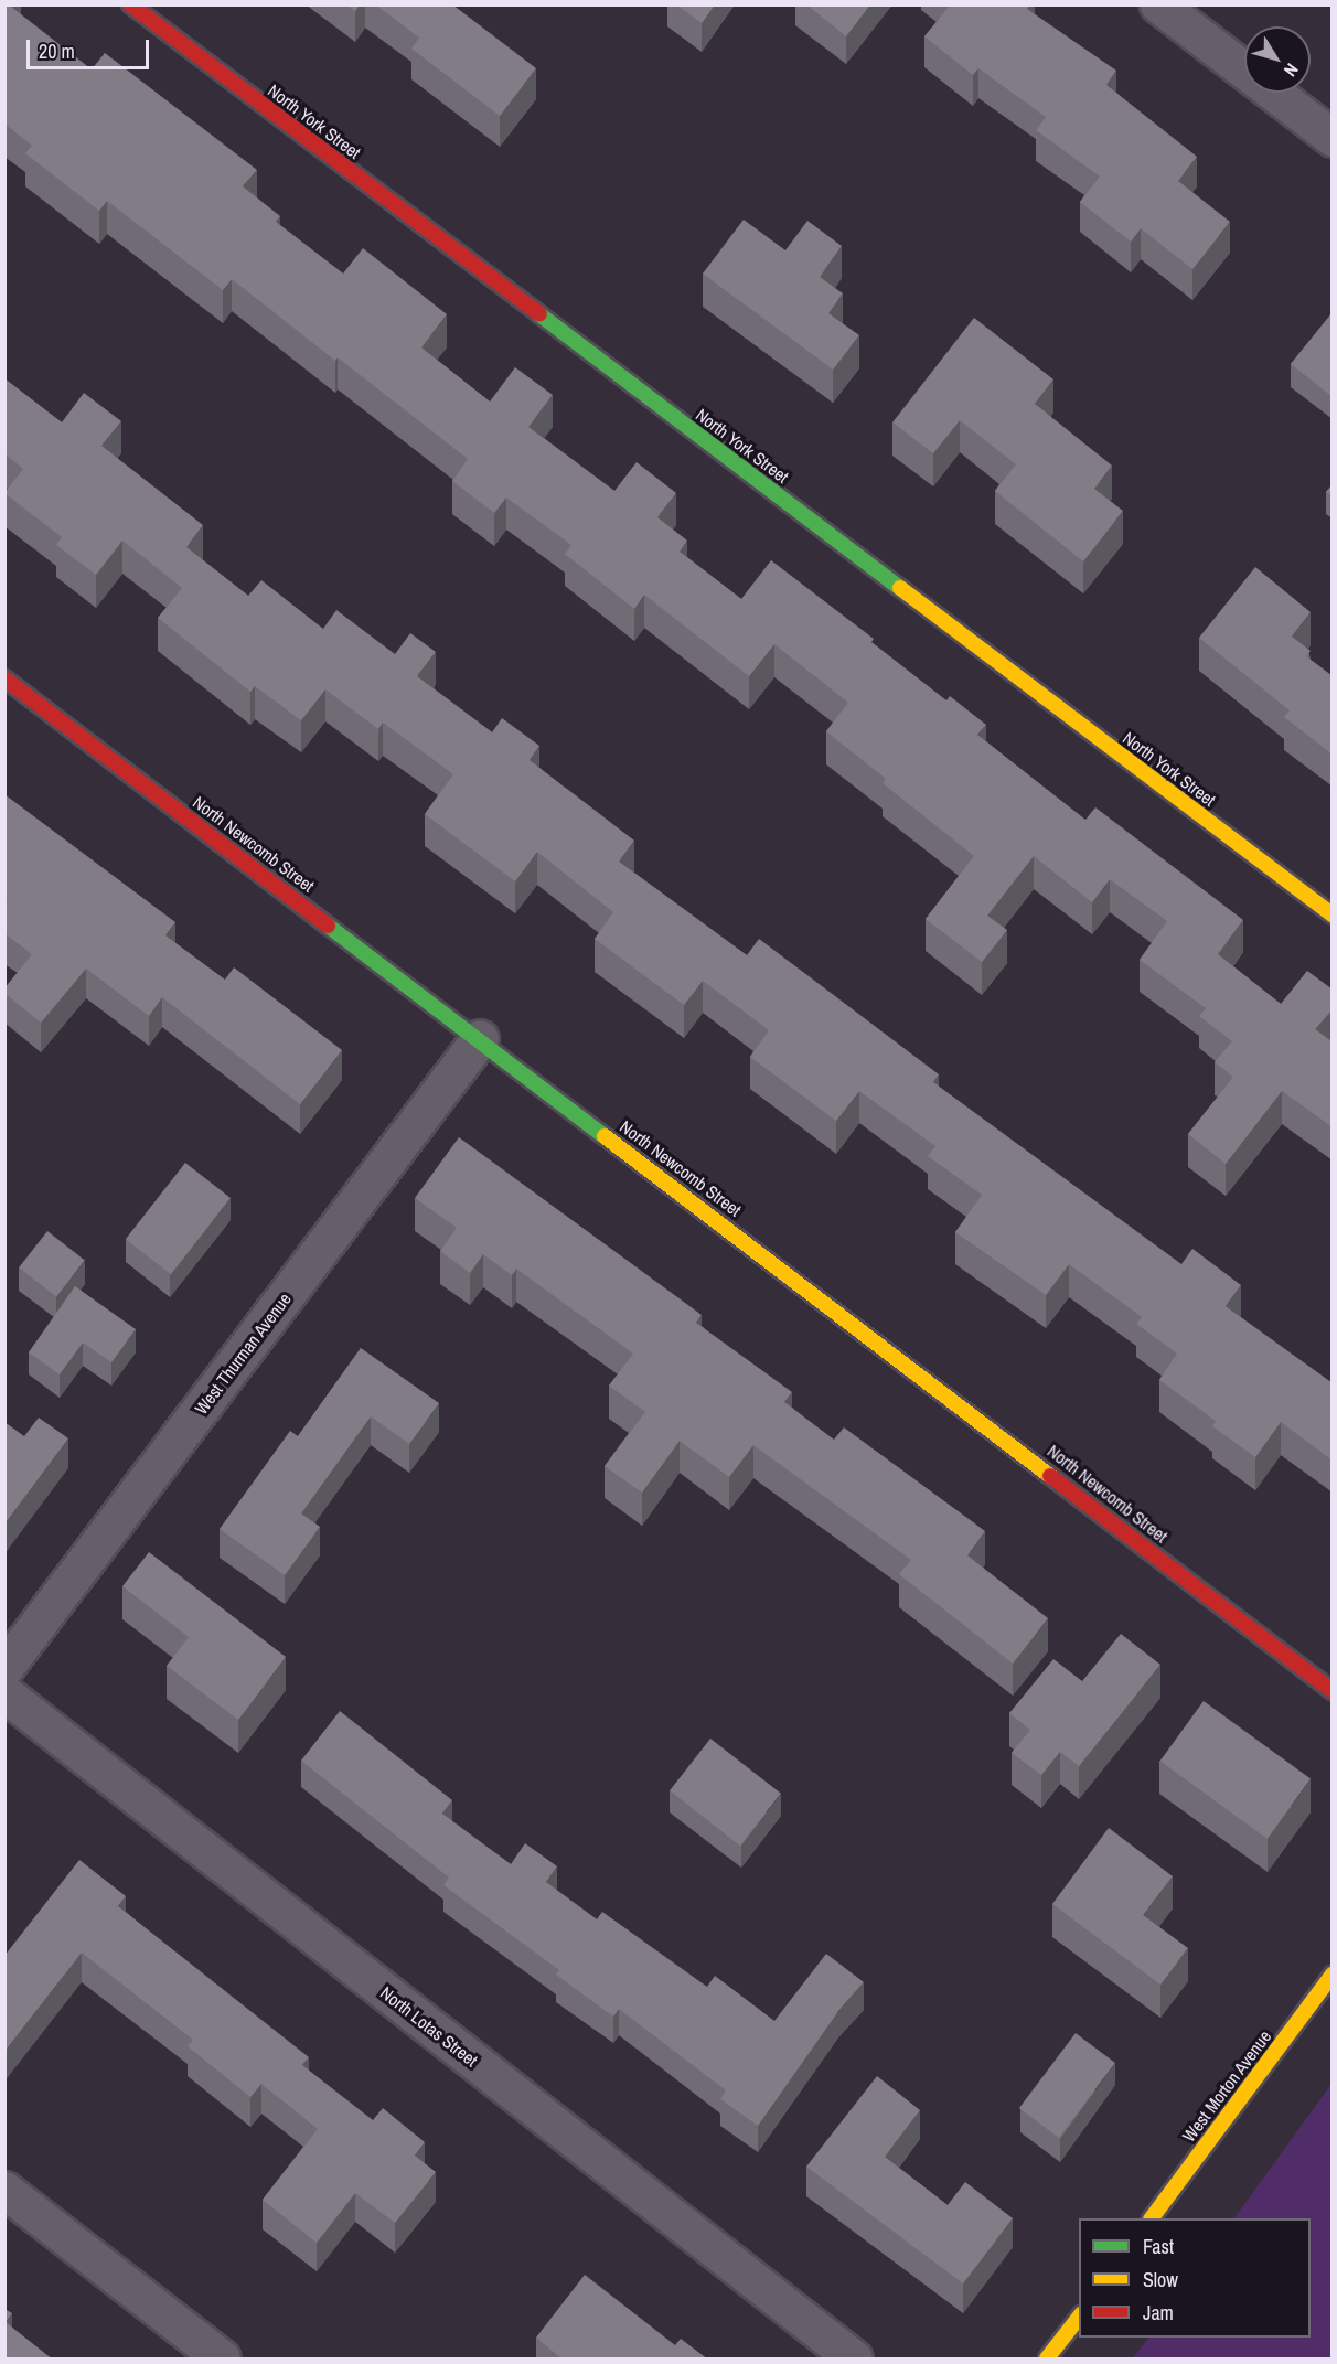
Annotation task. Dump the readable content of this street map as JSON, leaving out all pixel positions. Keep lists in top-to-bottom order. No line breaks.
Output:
{"streets":{"main road":["North York Street","North Newcomb Street","West Morton Avenue"],"street":["West Thurman Avenue","North Lotas Street"]},"crossings":[["North Newcomb Street","West Thurman Avenue"]],"legend":["Fast","Slow","Jam"],"scale_bar":"20 m","north":"bottom right"}
